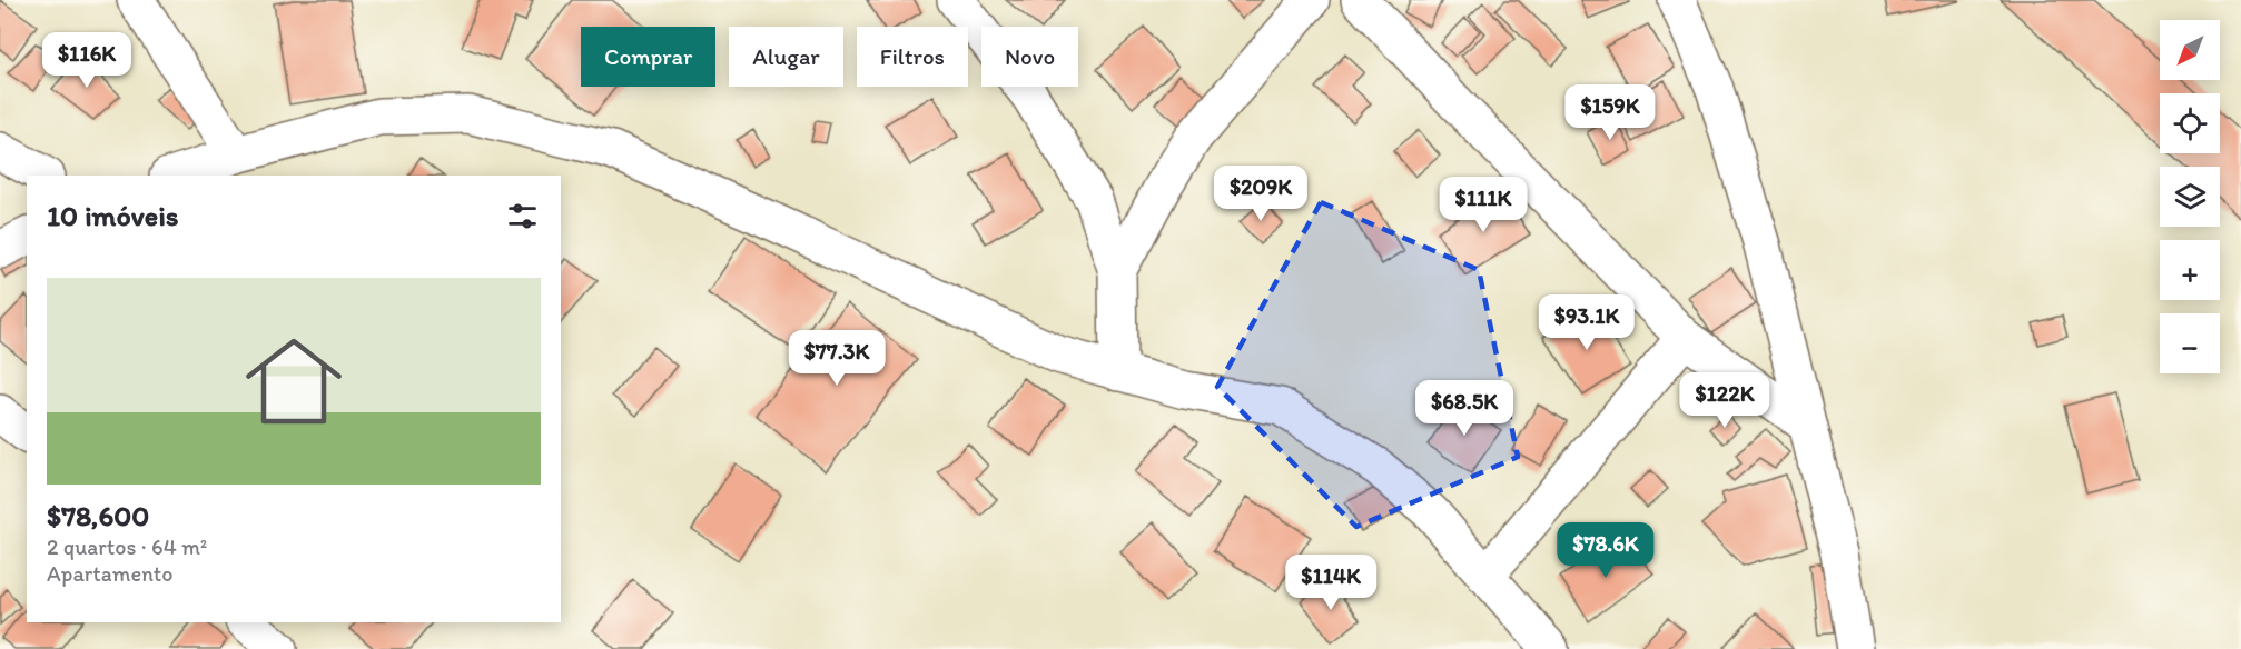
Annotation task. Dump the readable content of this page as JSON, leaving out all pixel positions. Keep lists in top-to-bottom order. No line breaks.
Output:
{"north":"bottom left","page":{"map_buttons":["+","−"],"chip":["Comprar","Alugar","Filtros","Novo"],"price":["$116K","$159K","$209K","$111K","$93.1K","$77.3K","$122K","$68.5K","$78.6K","$114K"],"heading":"10 imóveis","list":[{"name":"$78,600","note":"2 quartos · 64 m² · Apartamento"}]}}
